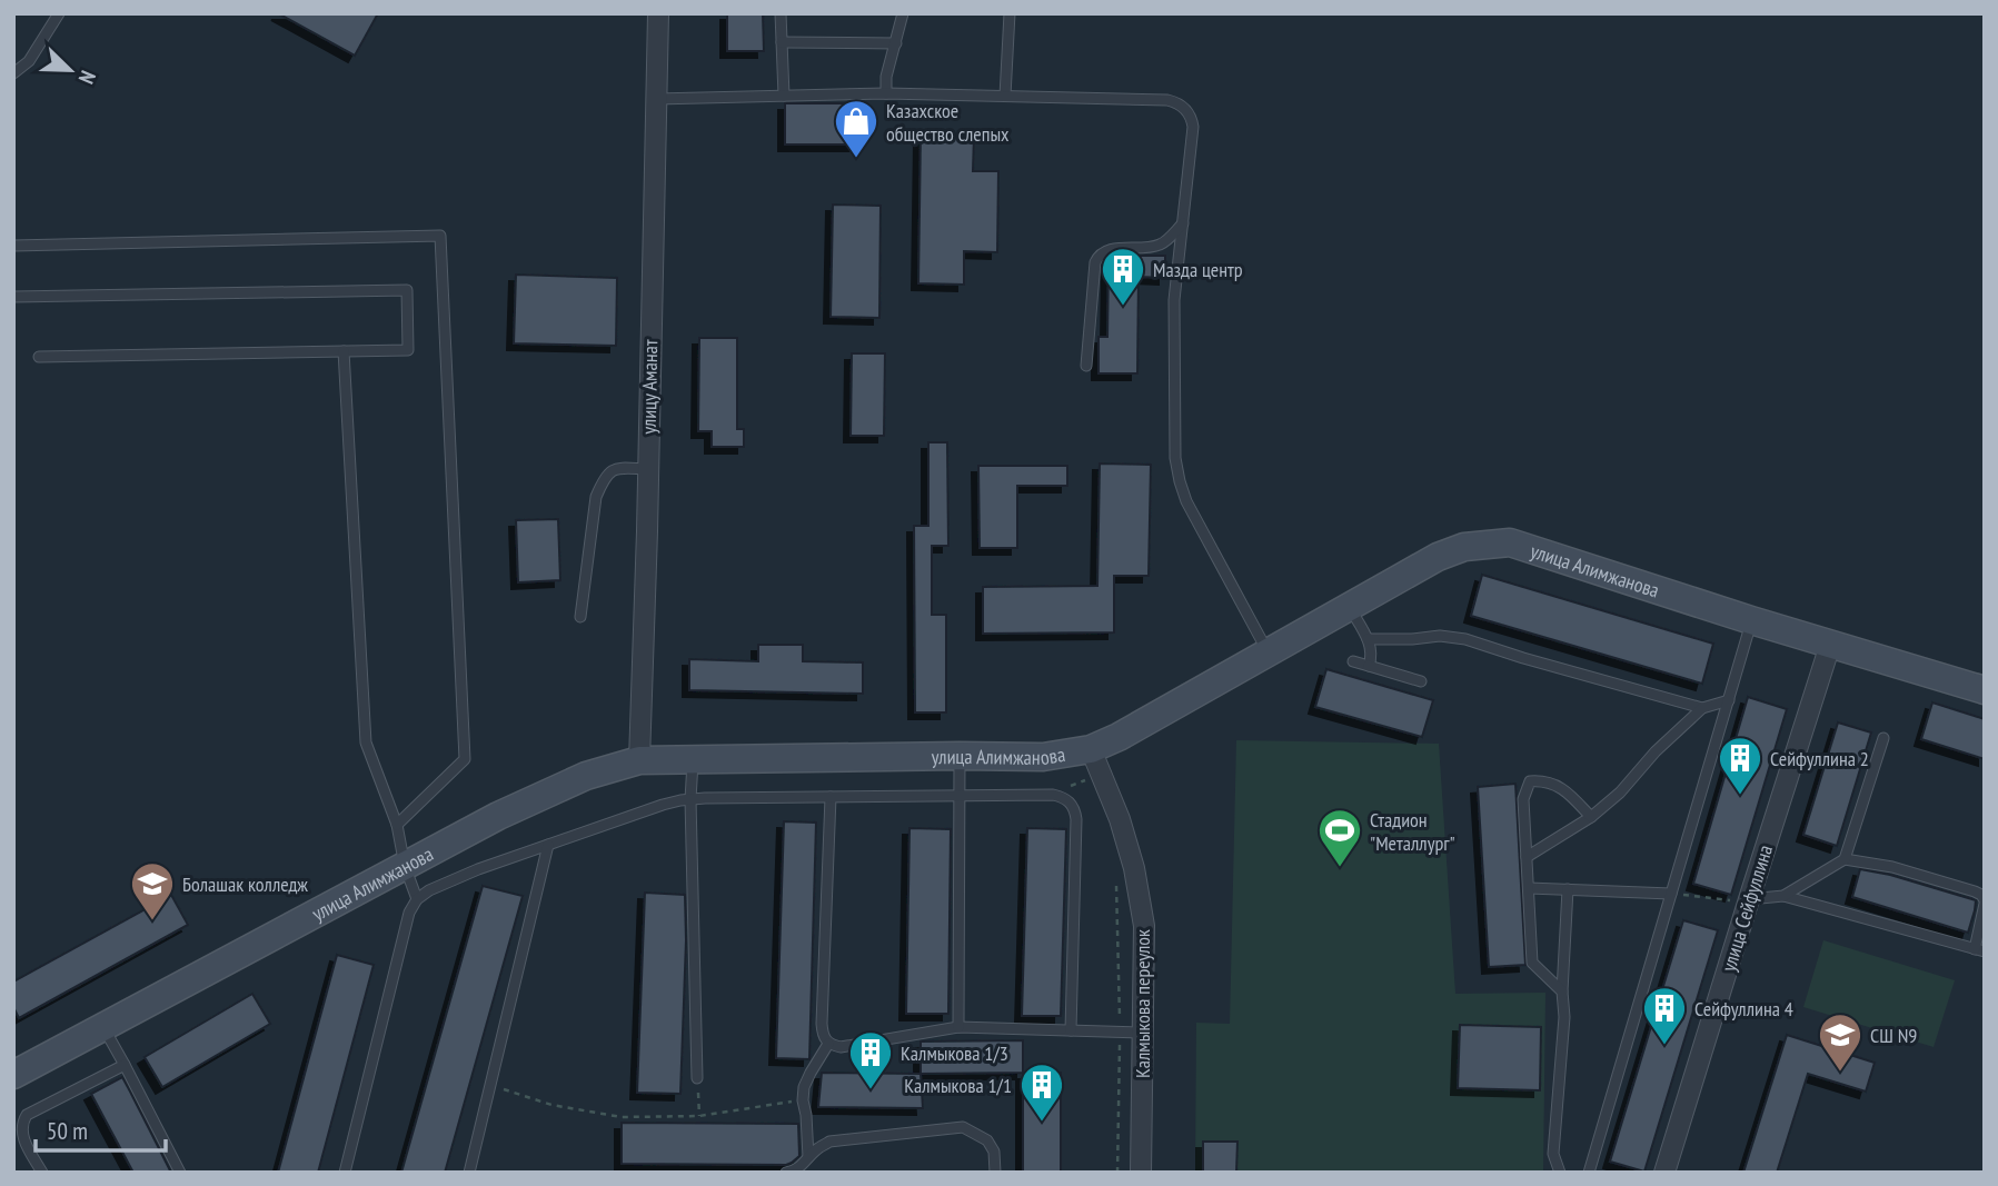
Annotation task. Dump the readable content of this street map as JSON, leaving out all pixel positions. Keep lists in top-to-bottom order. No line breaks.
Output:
{"streets":{"street":["улицу Аманат","улица Алимжанова","улица Сейфуллина","Калмыкова переулок"]},"crossings":[["улицу Аманат","улица Алимжанова"],["улица Алимжанова","улица Сейфуллина"],["улица Алимжанова","Калмыкова переулок"]],"places":{"shop":["Казахское общество слепых"],"building":["Мазда центр","Сейфуллина 2","Сейфуллина 4","Калмыкова 1/3","Калмыкова 1/1"],"sports":["Стадион \"Металлург\""],"school or university":["Болашак колледж","СШ N9"]},"scale_bar":"50 m","north":"bottom right"}
